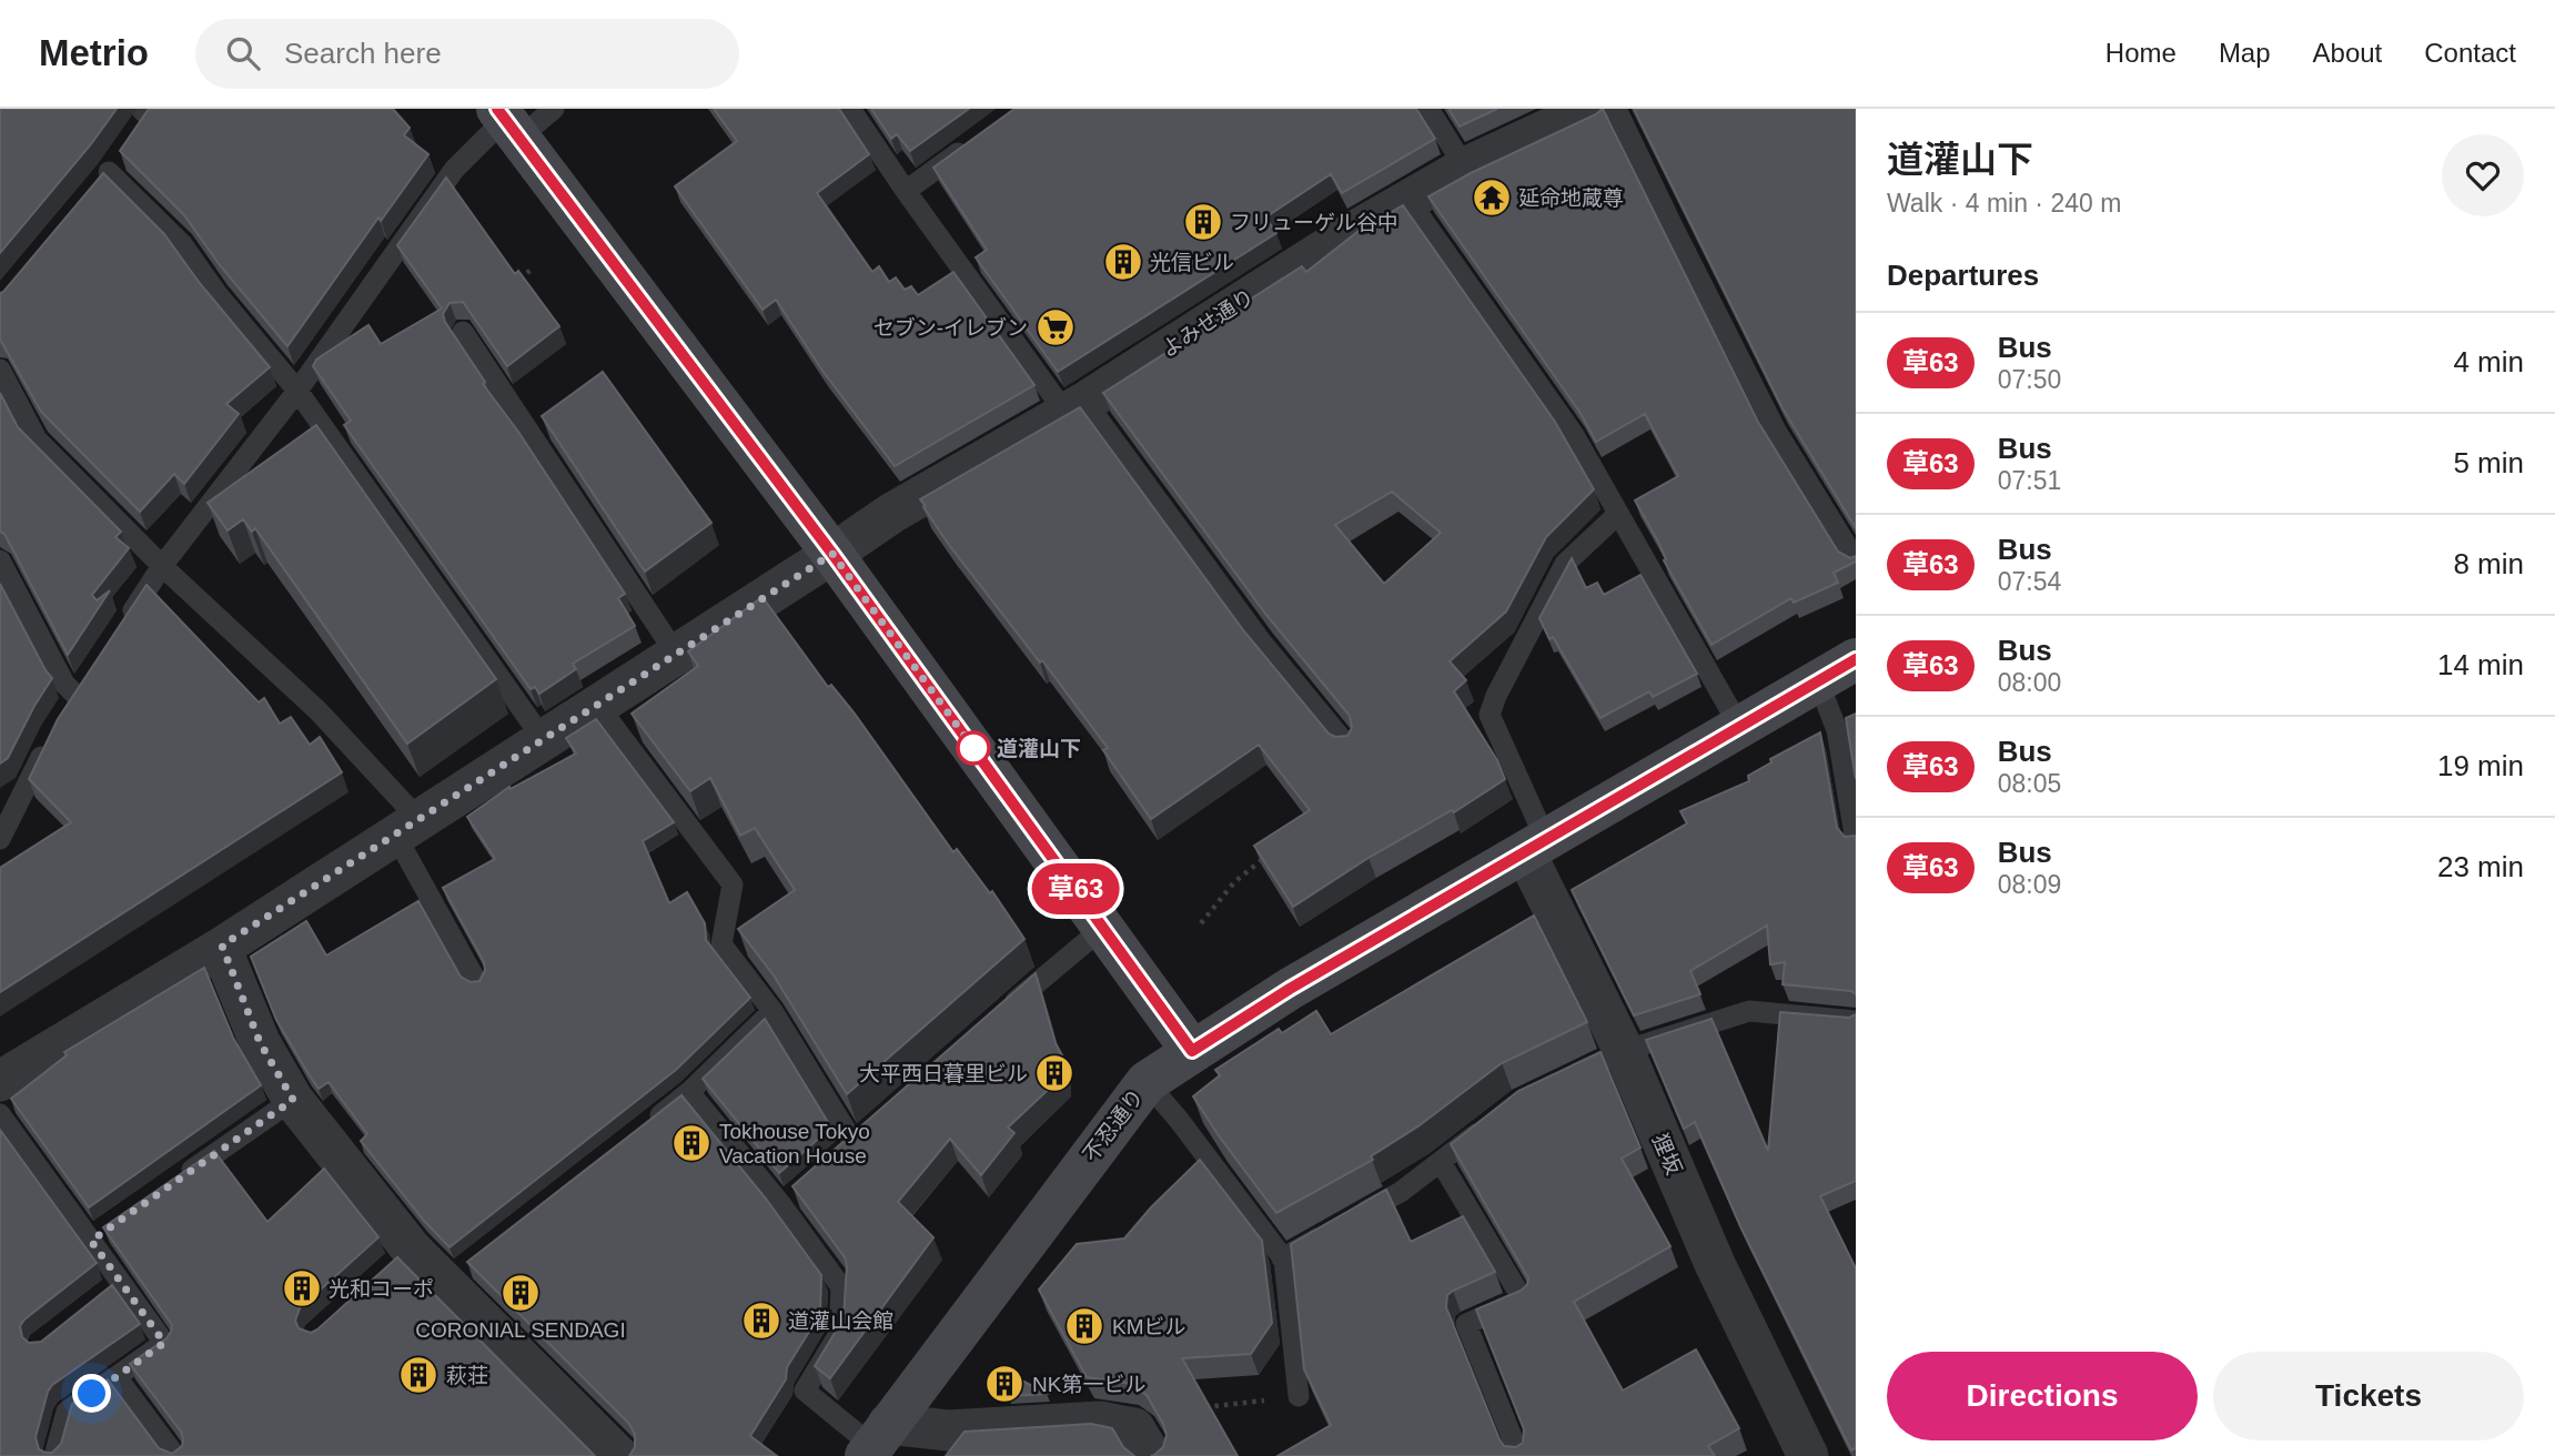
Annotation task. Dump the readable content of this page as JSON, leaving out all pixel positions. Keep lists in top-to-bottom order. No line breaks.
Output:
{"streets":{"main road":["不忍通り"],"street":["よみせ通り","狸坂"]},"crossings":[["不忍通り","狸坂"]],"places":{"temple":["延命地蔵尊"],"building":["フリューゲル谷中","光信ビル","大平西日暮里ビル","Tokhouse Tokyo Vacation House","光和コーポ","CORONIAL SENDAGI","道灌山会館","KMビル","萩荘","NK第一ビル"],"supermarket":["セブン-イレブン"],"other":["道灌山下"]},"lines":["bus line 草63"],"page":{"header":"Metrio","search":"Search here","nav":["Home","Map","About","Contact"],"on_map":"草63","heading":[["道灌山下","Walk · 4 min · 240 m"],"Departures"],"list":[{"mark":"草63","name":"Bus","note":"07:50","value":"4 min"},{"mark":"草63","name":"Bus","note":"07:51","value":"5 min"},{"mark":"草63","name":"Bus","note":"07:54","value":"8 min"},{"mark":"草63","name":"Bus","note":"08:00","value":"14 min"},{"mark":"草63","name":"Bus","note":"08:05","value":"19 min"},{"mark":"草63","name":"Bus","note":"08:09","value":"23 min"}],"buttons":["Directions","Tickets"]}}
